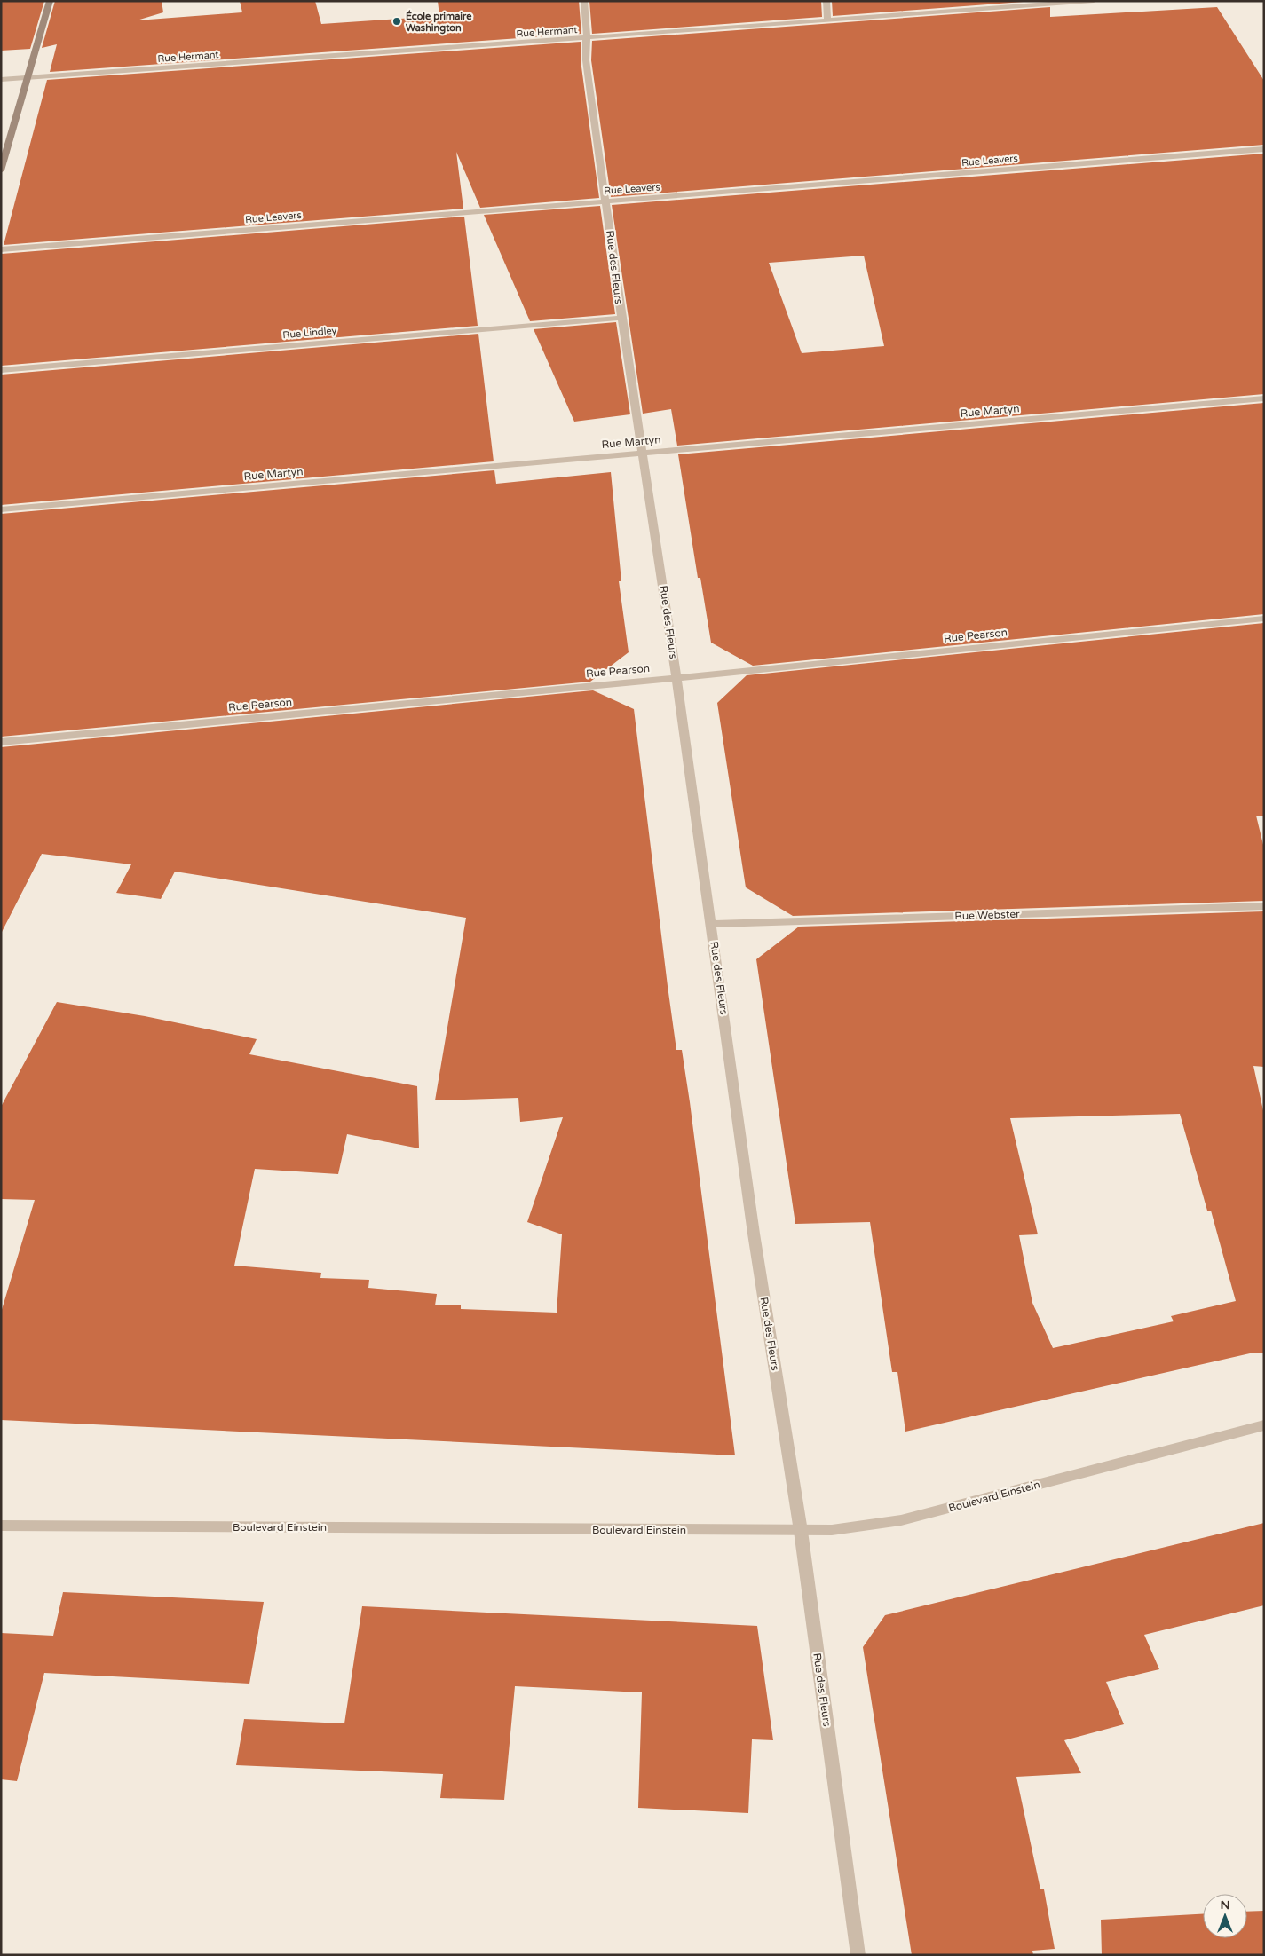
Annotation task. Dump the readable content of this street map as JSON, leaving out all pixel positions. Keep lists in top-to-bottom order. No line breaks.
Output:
{"streets":{"street":["Rue Hermant","Rue Leavers","Rue des Fleurs","Rue Lindley","Rue Martyn","Rue Pearson","Rue Webster","Boulevard Einstein"]},"crossings":[["Rue Hermant","Rue des Fleurs"],["Rue Leavers","Rue des Fleurs"],["Rue des Fleurs","Rue Lindley"],["Rue des Fleurs","Rue Martyn"],["Rue des Fleurs","Rue Pearson"],["Rue des Fleurs","Rue Webster"],["Rue des Fleurs","Boulevard Einstein"]],"places":["École primaire Washington"],"north":"top"}
